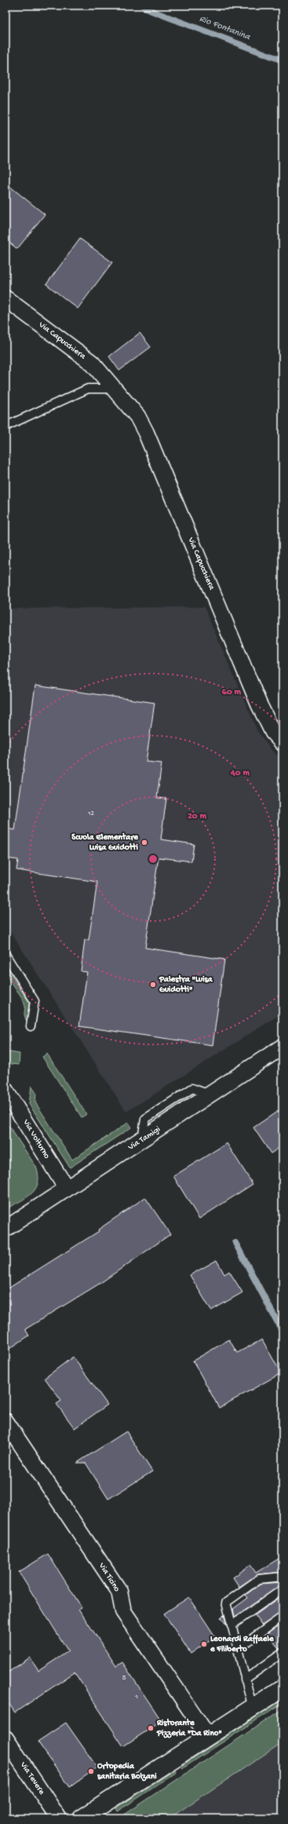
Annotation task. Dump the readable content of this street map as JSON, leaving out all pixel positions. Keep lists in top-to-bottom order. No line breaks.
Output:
{"streets":{"street":["Via Capucchiera","Via Tamigi","Via Volturno","Via Ticino","Via Tevere"]},"crossings":[["Via Tamigi","Via Volturno"]],"water":["Rio Fontanina"],"places":["Scuola Elementare Luisa Guidotti","Palestra \"Luisa Guidotti\"","Leonardi Raffaele e Filiberto","Ristorante Pizzeria \"Da Rino\"","Ortopedia sanitaria Bolzani"],"house_numbers":["12","5","1"],"rings":["60 m","40 m","20 m"]}
